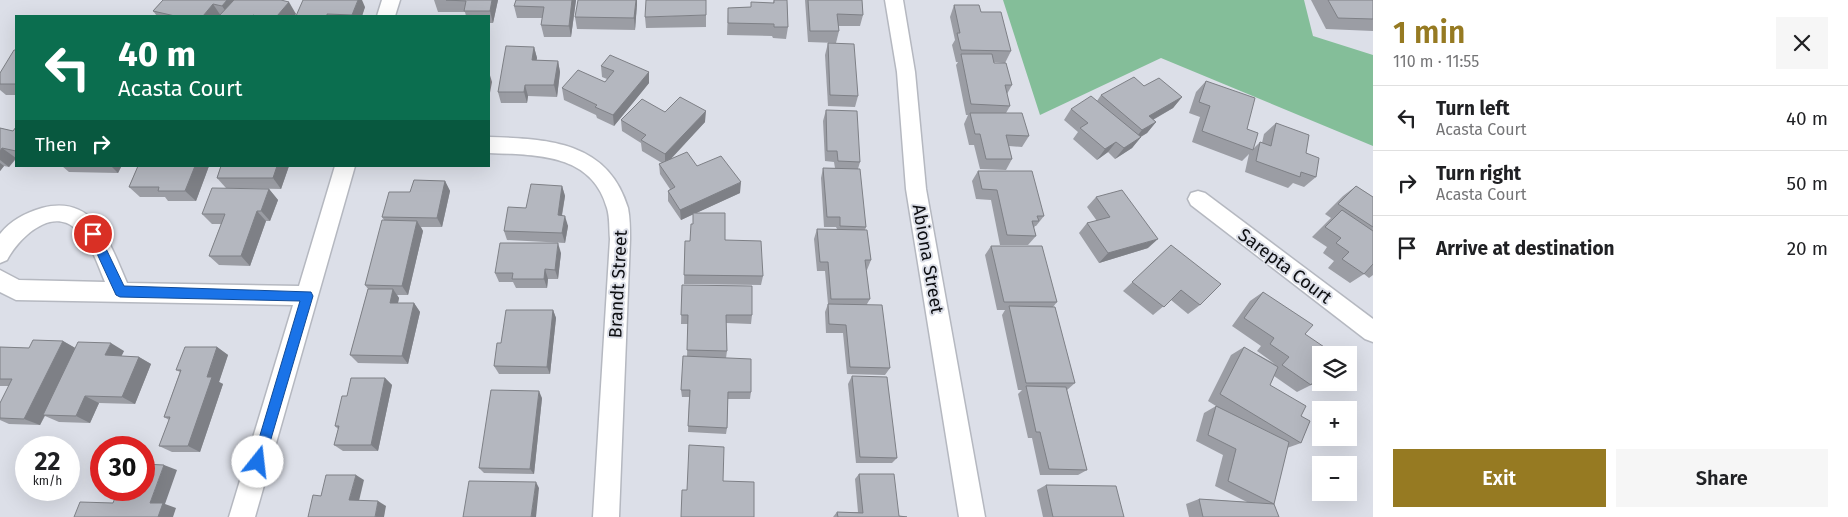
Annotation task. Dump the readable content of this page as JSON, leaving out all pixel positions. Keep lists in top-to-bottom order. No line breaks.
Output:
{"streets":{"street":["Abiona Street","Sarepta Court","Brandt Street"]},"page":{"heading":["1 min","110 m · 11:55"],"turn":["40 m","Acasta Court"],"list":[{"name":"Turn left","note":"Acasta Court","value":"40 m"},{"name":"Turn right","note":"Acasta Court","value":"50 m"},{"name":"Arrive at destination","value":"20 m"}],"then":"Then","map_buttons":["+","−"],"speed":"22 km/h","limit":"30","buttons":["Exit","Share"]}}
